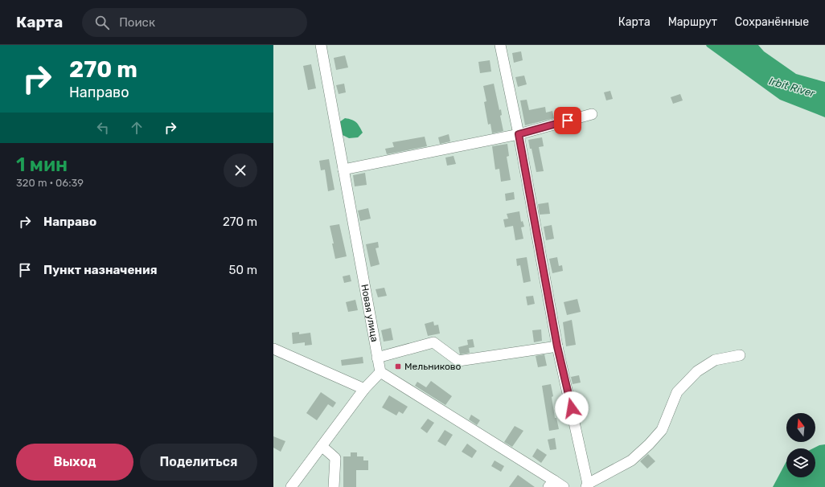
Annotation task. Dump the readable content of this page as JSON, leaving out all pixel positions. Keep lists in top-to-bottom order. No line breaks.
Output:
{"streets":{"street":["Новая улица"]},"water":["Irbit River"],"places":{"transit":["Мельниково"]},"north":"top","page":{"header":"Карта","search":"Поиск","nav":["Карта","Маршрут","Сохранённые"],"turn":["270 m","Направо"],"heading":["1 мин","320 m · 06:39"],"list":[{"name":"Направо","value":"270 m"},{"name":"Пункт назначения","value":"50 m"}],"buttons":["Выход","Поделиться"]}}
